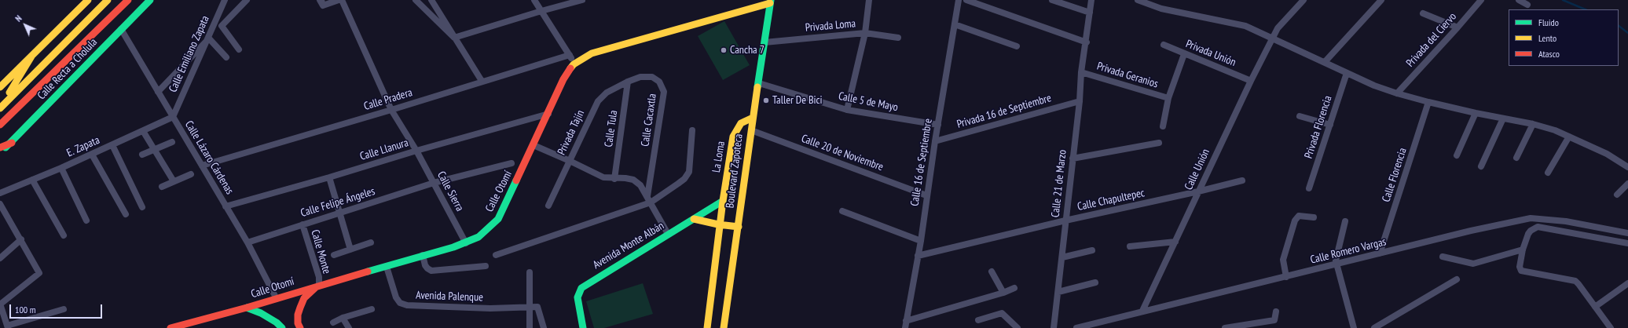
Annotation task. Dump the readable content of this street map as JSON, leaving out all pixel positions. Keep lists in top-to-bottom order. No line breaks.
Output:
{"streets":{"street":["Privada Loma","Privada del Ciervo","Privada Unión","Calle Emiliano Zapata","Calle Recta a Cholula","Privada Geranios","Calle Pradera","Calle 5 de Mayo","Privada 16 de Septiembre","Calle Cacaxtla","Privada Florencia","Calle Tula","Privada Tajín","E. Zapata","Calle Llanura","Calle 20 de Noviembre","La Loma","Calle Lázaro Cárdenas","Calle 16 de Septiembre","Calle Unión","Boulevard Zapoteca","Calle Florencia","Calle 21 de Marzo","Calle Sierra","Calle Otomí","Calle Chapultepec","Calle Felipe Ángeles","Avenida Monte Albán","Calle Romero Vargas","Calle Monte","Avenida Palenque"]},"crossings":[["Privada Unión","Calle Unión"],["Calle Emiliano Zapata","E. Zapata"],["Calle Emiliano Zapata","Calle Lázaro Cárdenas"],["Calle Recta a Cholula","Calle Lázaro Cárdenas"],["Privada Geranios","Calle 21 de Marzo"],["Calle Pradera","Calle Lázaro Cárdenas"],["Calle Pradera","Calle Sierra"],["Calle 5 de Mayo","Calle 16 de Septiembre"],["Privada 16 de Septiembre","Calle 16 de Septiembre"],["Privada 16 de Septiembre","Calle 21 de Marzo"],["Calle Cacaxtla","Calle Tula"],["Calle Cacaxtla","Privada Tajín"],["Calle Tula","Privada Tajín"],["E. Zapata","Calle Lázaro Cárdenas"],["Calle Llanura","Calle Lázaro Cárdenas"],["Calle Llanura","Calle Sierra"],["Calle Llanura","Calle Otomí"],["Calle 20 de Noviembre","Calle 16 de Septiembre"],["Calle 20 de Noviembre","Boulevard Zapoteca"],["La Loma","Boulevard Zapoteca"],["La Loma","Avenida Monte Albán"],["Calle Lázaro Cárdenas","Calle Otomí"],["Calle Lázaro Cárdenas","Calle Felipe Ángeles"],["Calle 16 de Septiembre","Calle Chapultepec"],["Calle Unión","Calle Chapultepec"],["Calle Unión","Calle Romero Vargas"],["Calle Florencia","Calle Romero Vargas"],["Calle 21 de Marzo","Calle Chapultepec"],["Calle Sierra","Calle Otomí"],["Calle Sierra","Calle Felipe Ángeles"],["Calle Otomí","Calle Monte"],["Calle Otomí","Avenida Palenque"],["Calle Felipe Ángeles","Calle Monte"]],"places":["Cancha 7","Taller De Bici"],"legend":["Fluido","Lento","Atasco"],"scale_bar":"100 m","north":"top left"}
